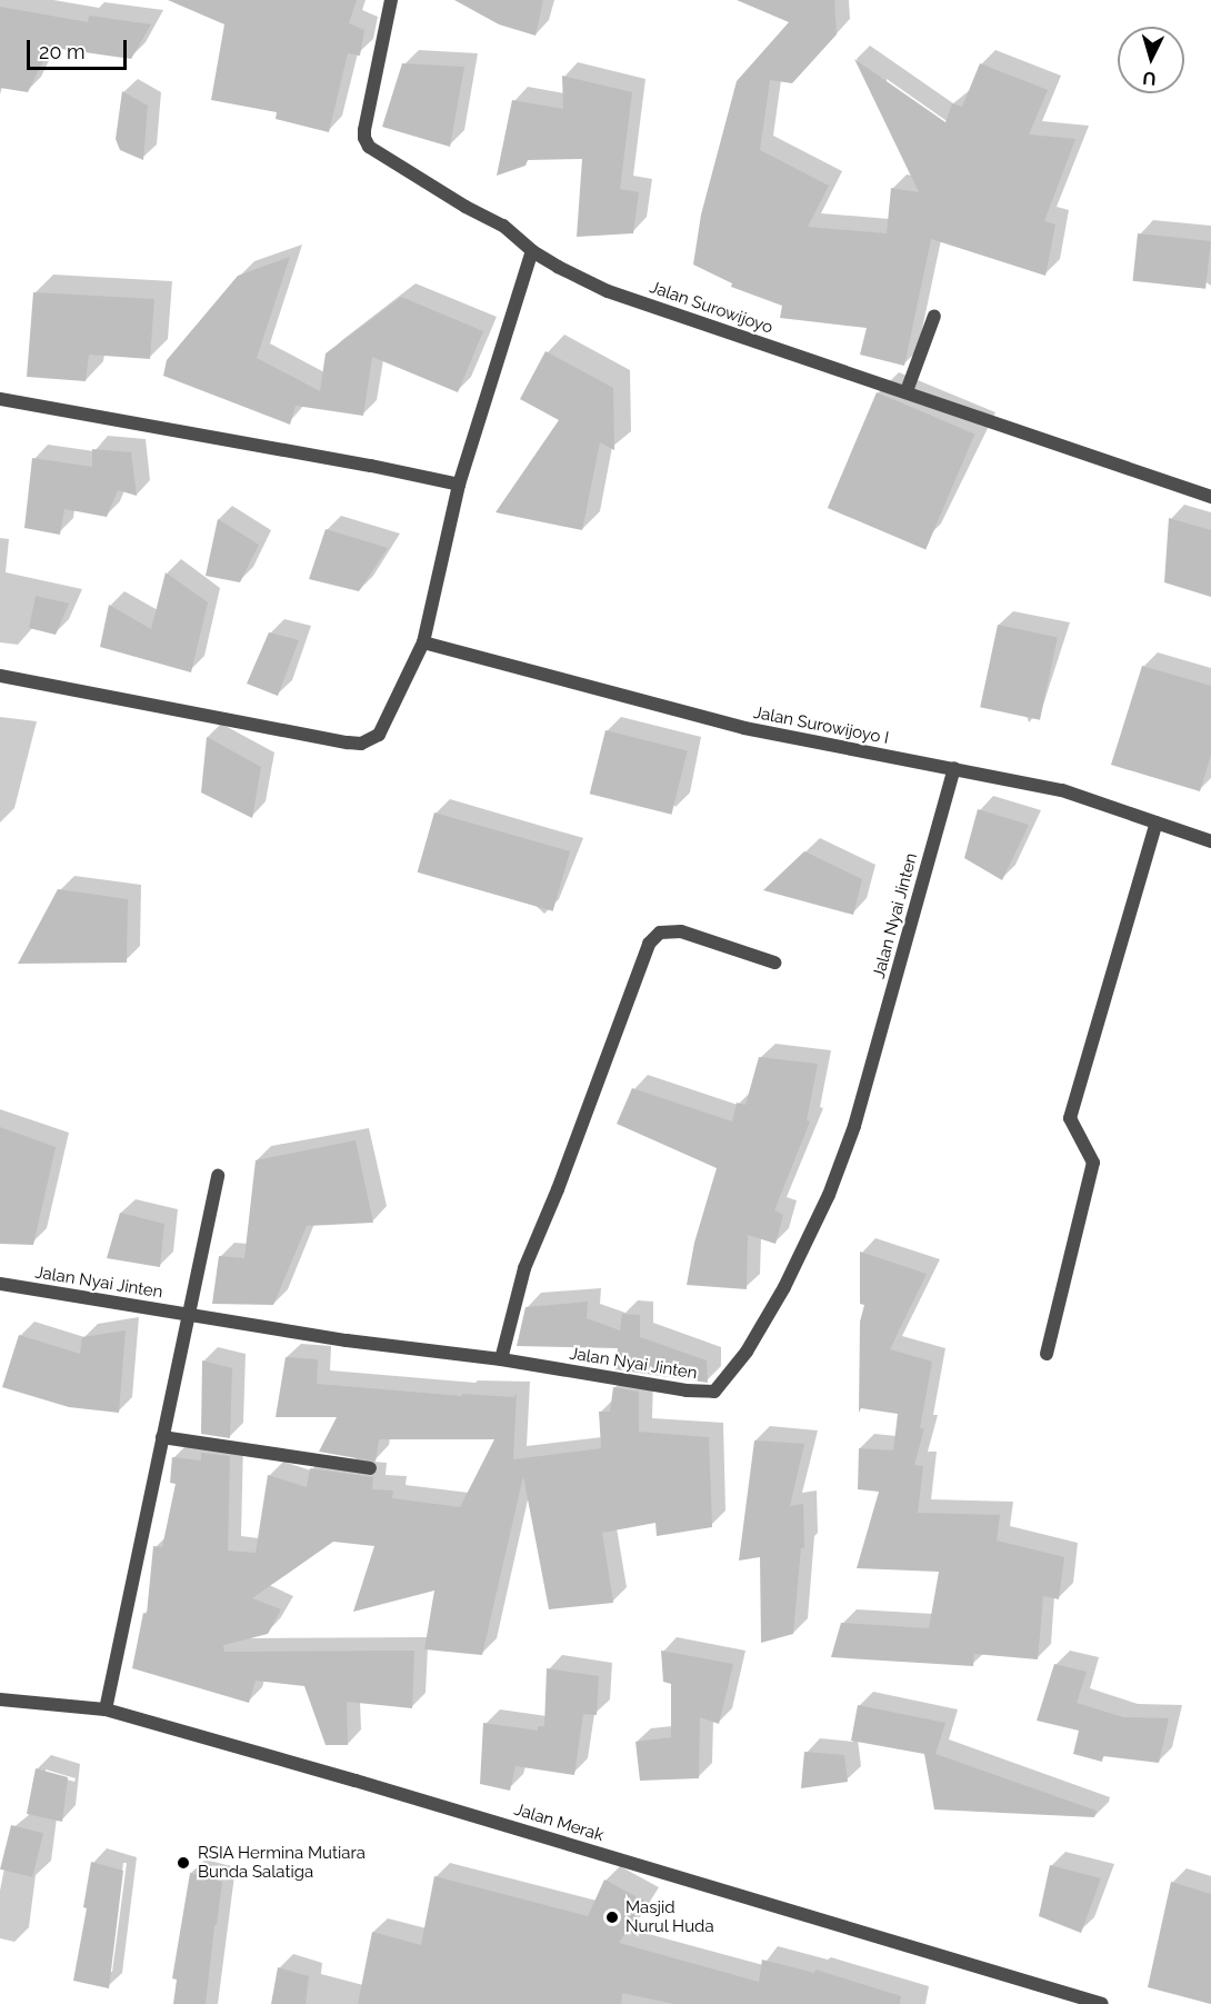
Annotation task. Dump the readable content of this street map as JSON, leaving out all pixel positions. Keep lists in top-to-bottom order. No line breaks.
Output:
{"streets":{"street":["Jalan Surowijoyo","Jalan Surowijoyo I","Jalan Nyai Jinten","Jalan Merak"]},"crossings":[["Jalan Surowijoyo I","Jalan Nyai Jinten"]],"places":["RSIA Hermina Mutiara Bunda Salatiga","Masjid Nurul Huda"],"scale_bar":"20 m","north":"bottom"}
